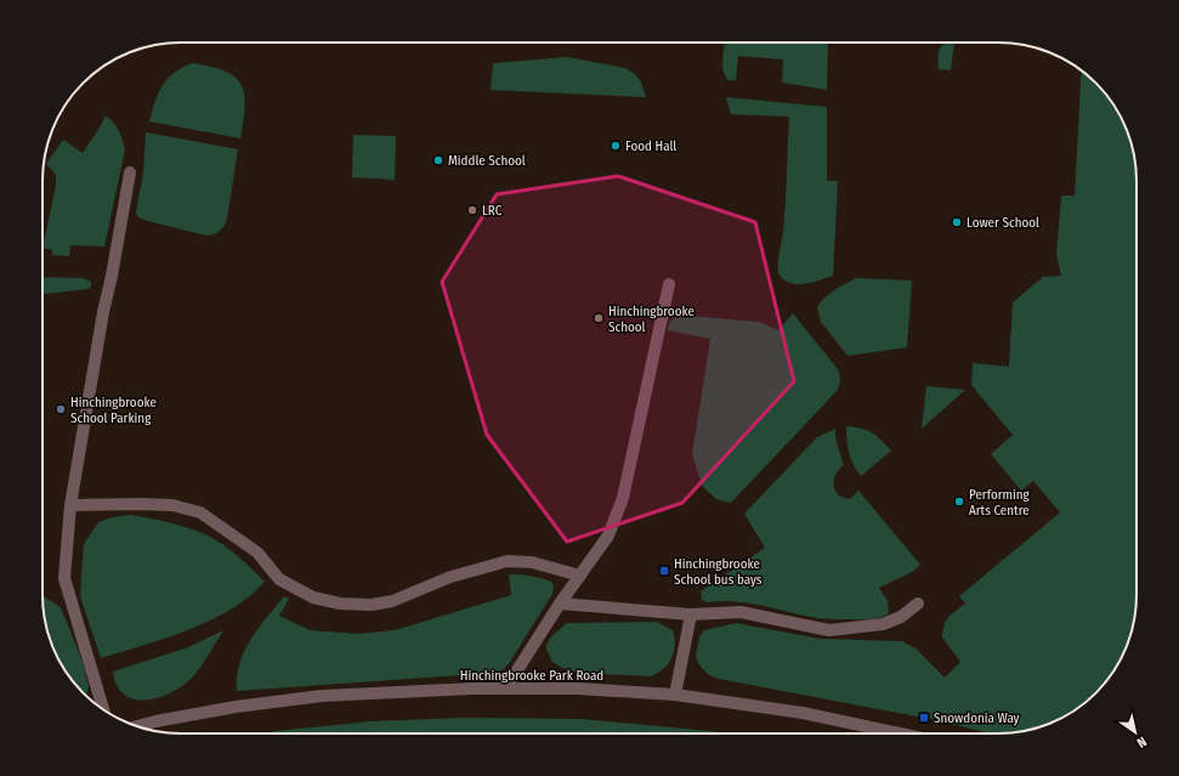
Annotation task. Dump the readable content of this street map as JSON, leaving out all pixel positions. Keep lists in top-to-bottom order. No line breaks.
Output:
{"streets":{"street":["Hinchingbrooke Park Road"]},"places":{"other":["Food Hall","Middle School","LRC","Lower School","Hinchingbrooke School","Hinchingbrooke School Parking","Performing Arts Centre"],"transit":["Hinchingbrooke School bus bays","Snowdonia Way"]},"north":"bottom right"}
